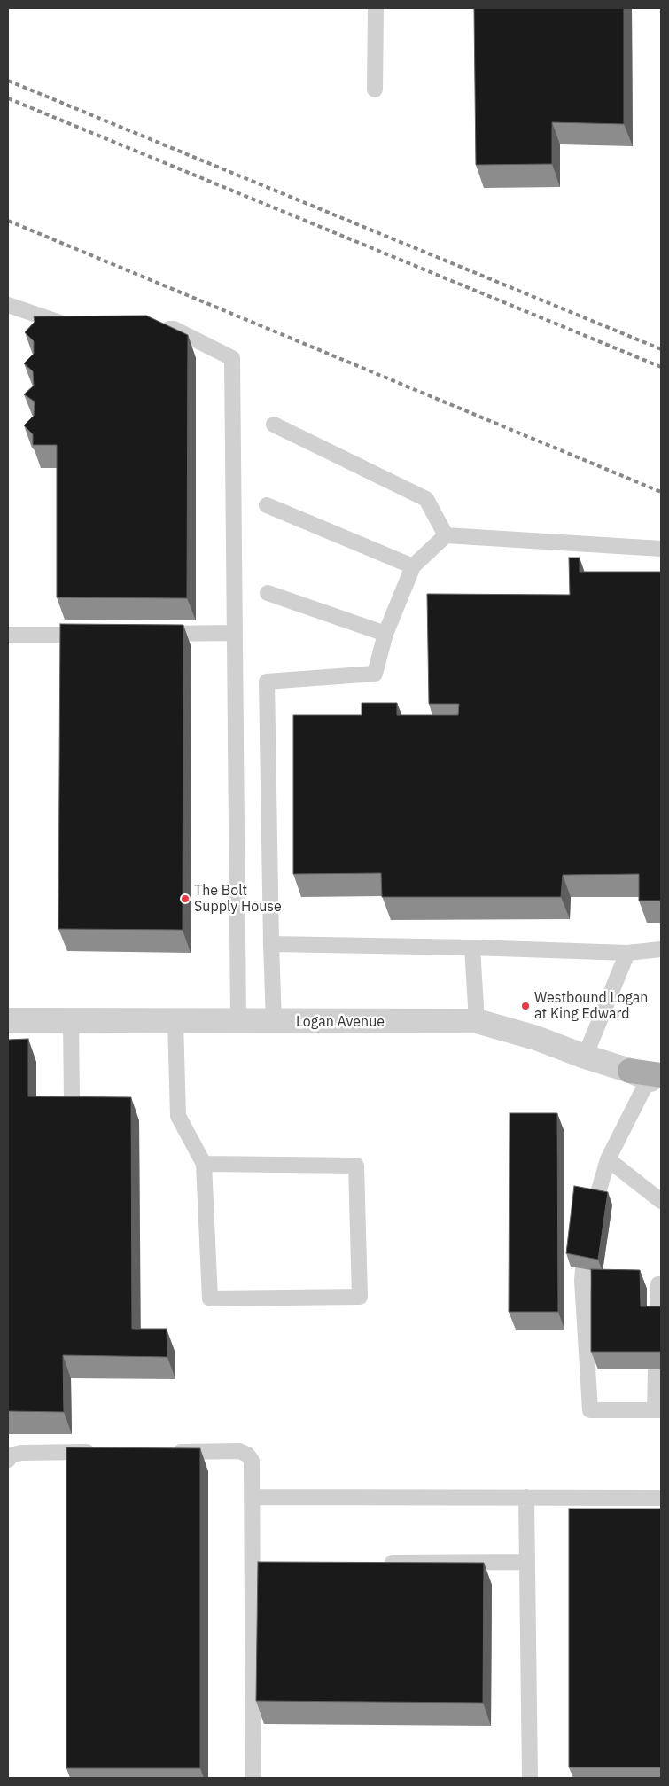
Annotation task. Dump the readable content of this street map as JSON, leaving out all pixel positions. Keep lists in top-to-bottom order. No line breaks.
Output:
{"streets":{"street":["Logan Avenue"]},"places":["The Bolt Supply House","Westbound Logan at King Edward"]}
